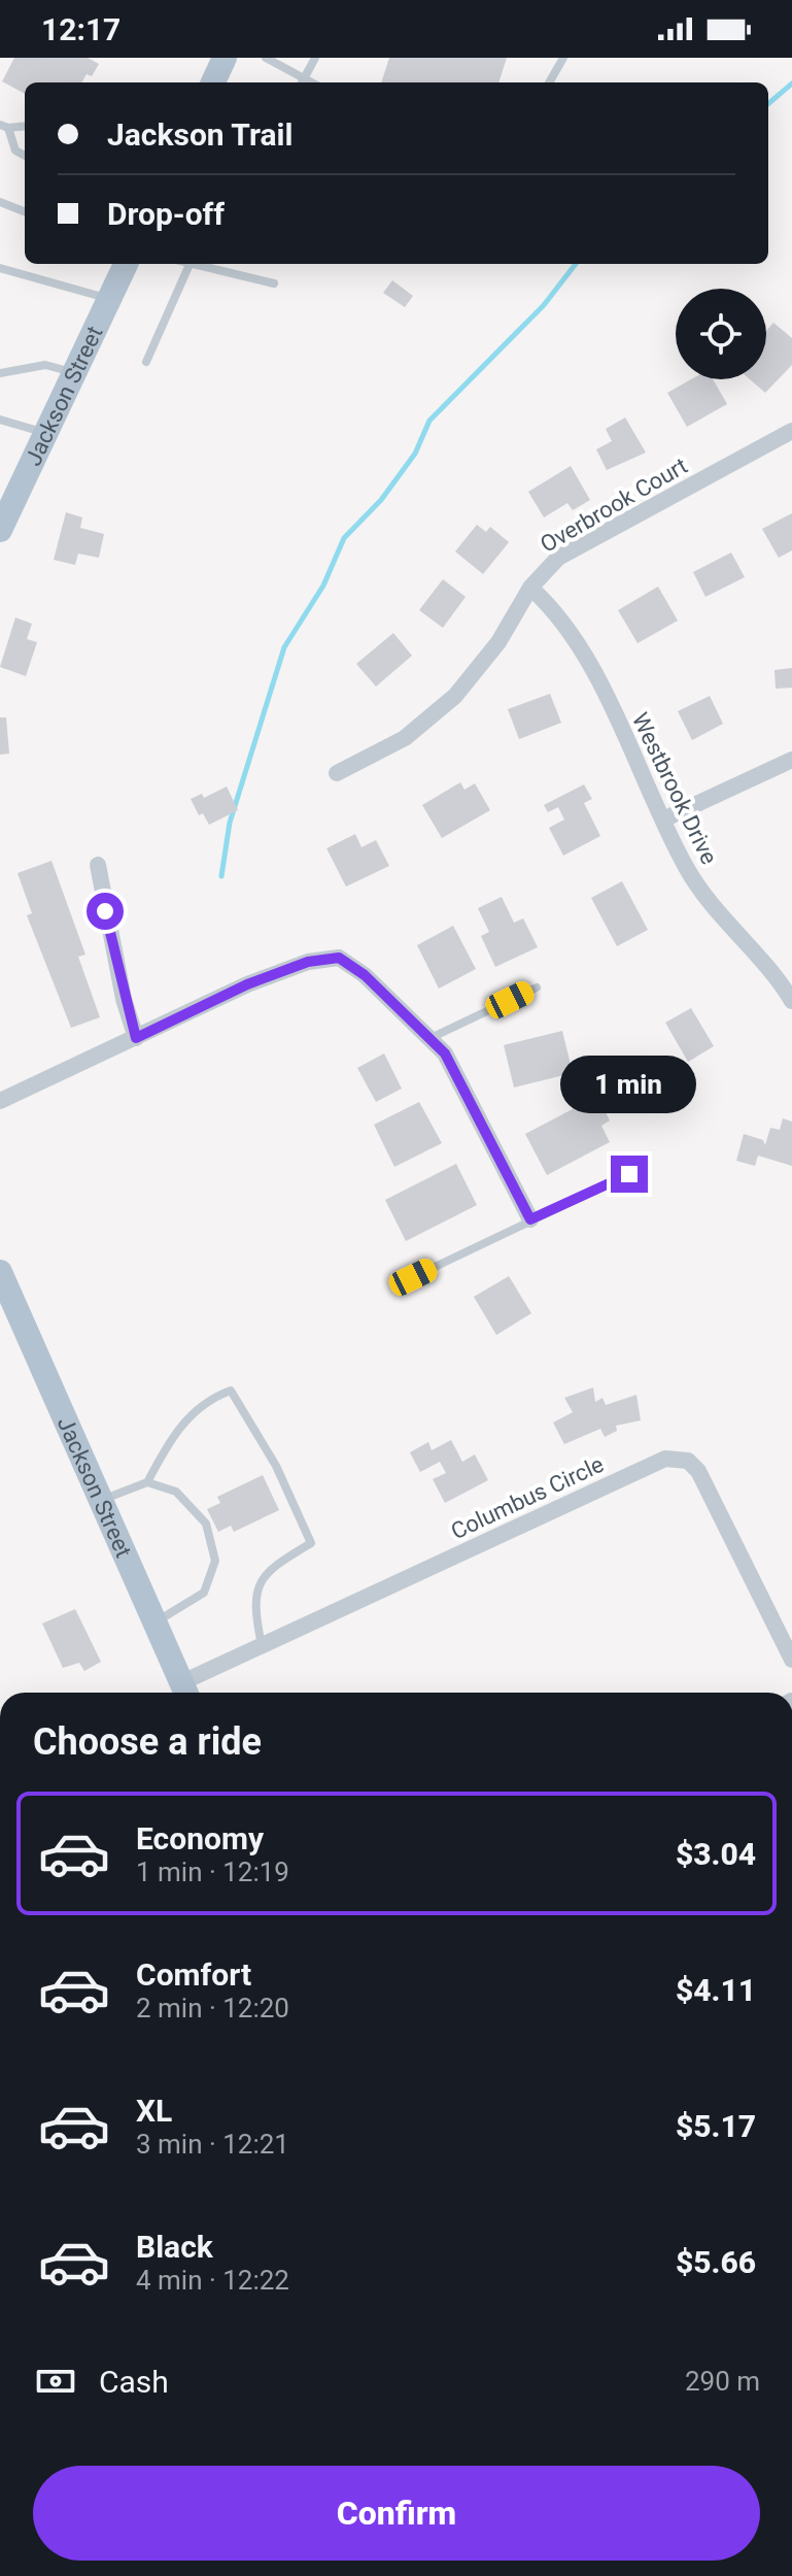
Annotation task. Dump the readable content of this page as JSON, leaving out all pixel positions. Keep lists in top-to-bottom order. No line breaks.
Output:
{"streets":{"main road":["Jackson Street"],"street":["Overbrook Court","Westbrook Drive","Columbus Circle"]},"crossings":[["Jackson Street","Columbus Circle"],["Overbrook Court","Westbrook Drive"]],"page":{"status":"12:17","banner":["Jackson Trail","Drop-off"],"bubble":"1 min","heading":"Choose a ride","list":[{"name":"Economy","note":"1 min · 12:19","value":"$3.04"},{"name":"Comfort","note":"2 min · 12:20","value":"$4.11"},{"name":"XL","note":"3 min · 12:21","value":"$5.17"},{"name":"Black","note":"4 min · 12:22","value":"$5.66"}],"pay":["Cash","290 m"],"buttons":"Confirm"}}
